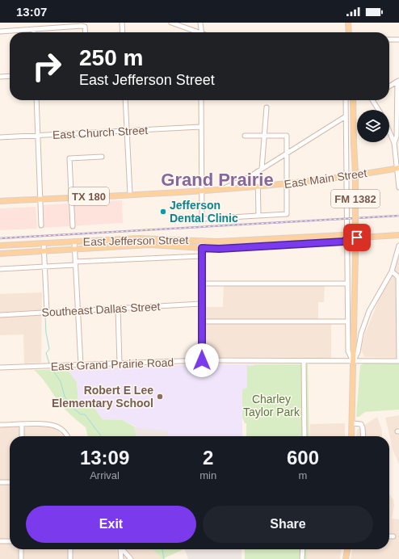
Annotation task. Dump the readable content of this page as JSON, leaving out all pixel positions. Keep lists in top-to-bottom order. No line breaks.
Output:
{"streets":{"main road":["East Main Street","TX 180","FM 1382","East Jefferson Street"],"street":["East Church Street","Southeast Dallas Street","East Grand Prairie Road"]},"crossings":[["East Main Street","FM 1382"],["FM 1382","East Jefferson Street"],["FM 1382","East Grand Prairie Road"]],"districts":["Grand Prairie"],"parks":["Charley Taylor Park"],"places":["Jefferson Dental Clinic","Robert E Lee Elementary School"],"page":{"status":"13:07","turn":["250 m","East Jefferson Street"],"eta":["13:09","Arrival","2","min","600","m"],"buttons":["Exit","Share"]}}
